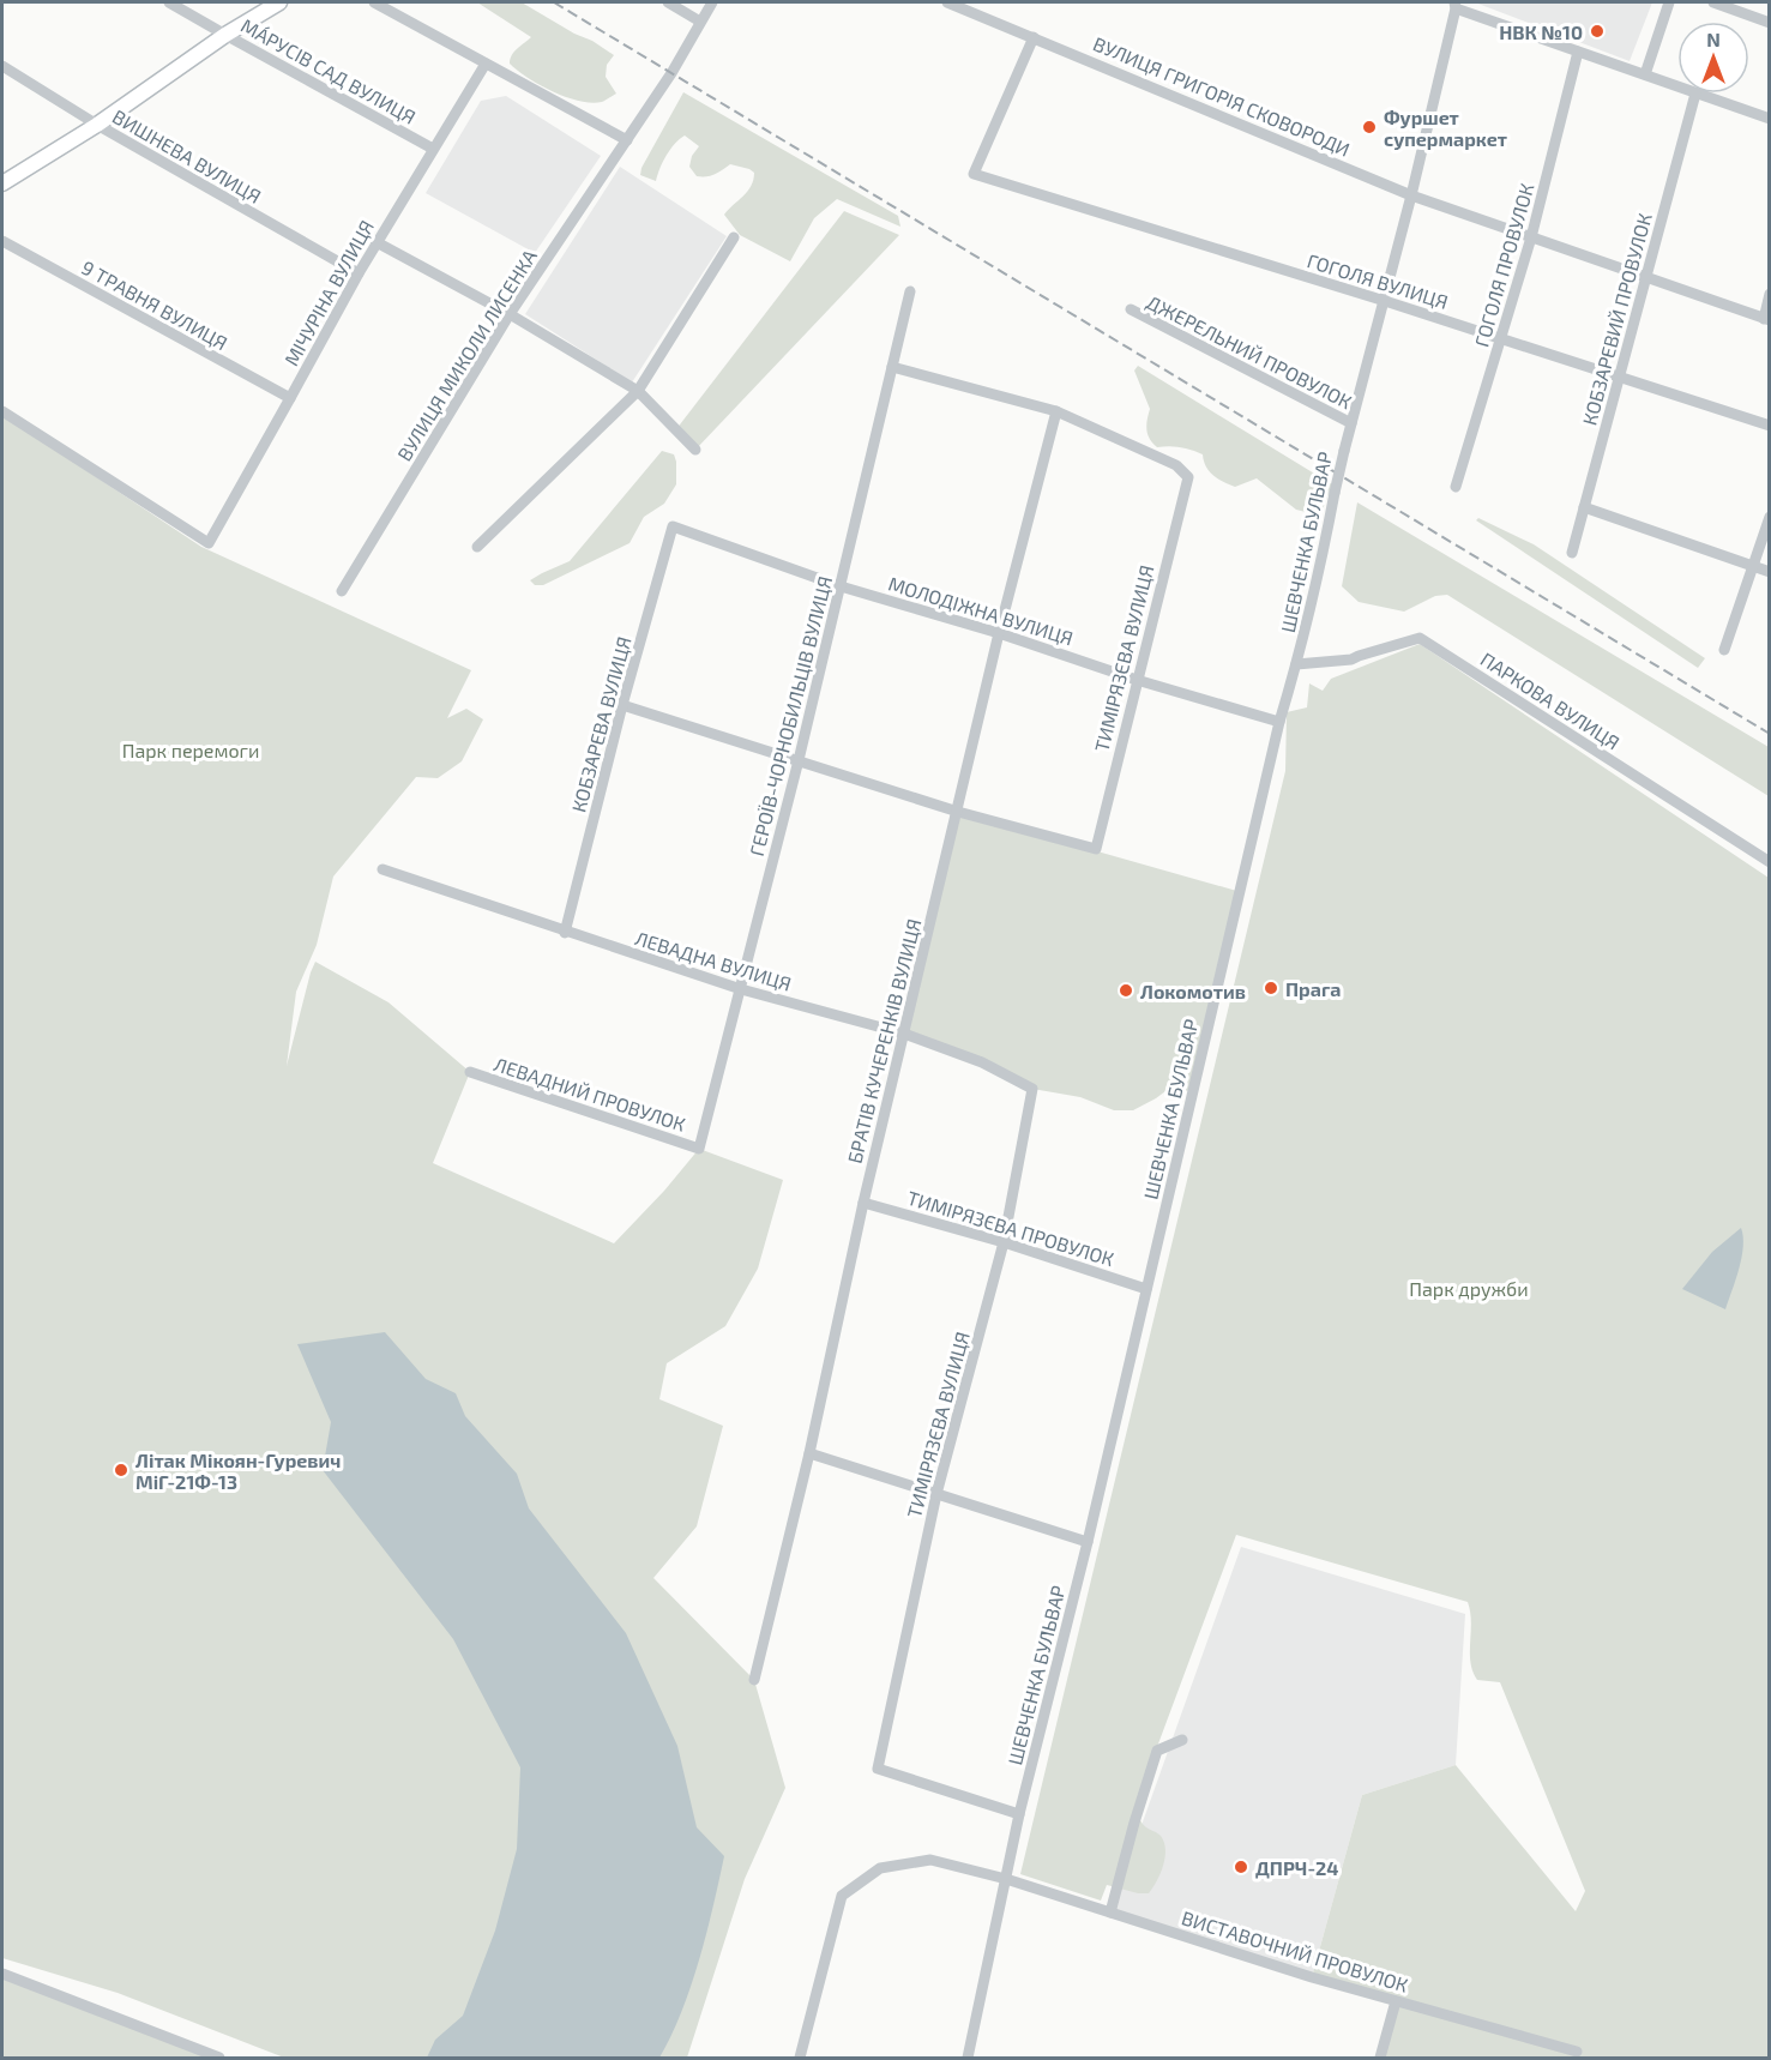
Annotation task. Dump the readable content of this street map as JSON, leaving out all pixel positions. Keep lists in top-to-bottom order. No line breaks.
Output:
{"streets":{"street":["МÁРУСІВ САД ВУЛИЦЯ","ВУЛИЦЯ ГРИГОРІЯ СКОВОРОДИ","ВИШНЕВА ВУЛИЦЯ","ГОГОЛЯ ПРОВУЛОК","ГОГОЛЯ ВУЛИЦЯ","МІЧУРІНА ВУЛИЦЯ","9 ТРАВНЯ ВУЛИЦЯ","КОБЗАРЕВИЙ ПРОВУЛОК","ДЖЕРЕЛЬНИЙ ПРОВУЛОК","ВУЛИЦЯ МИКОЛИ ЛИСЕНКА","ШЕВЧЕНКА БУЛЬВАР","МОЛОДІЖНА ВУЛИЦЯ","ТИМІРЯЗЄВА ВУЛИЦЯ","ПАРКОВА ВУЛИЦЯ","ГЕРОЇВ-ЧОРНОБИЛЬЦІВ ВУЛИЦЯ","КОБЗАРЕВА ВУЛИЦЯ","ЛЕВАДНА ВУЛИЦЯ","БРАТІВ КУЧЕРЕНКІВ ВУЛИЦЯ","ЛЕВАДНИЙ ПРОВУЛОК","ТИМІРЯЗЄВА ПРОВУЛОК","ВИСТАВОЧНИЙ ПРОВУЛОК"]},"crossings":[["МÁРУСІВ САД ВУЛИЦЯ","МІЧУРІНА ВУЛИЦЯ"],["ВУЛИЦЯ ГРИГОРІЯ СКОВОРОДИ","ГОГОЛЯ ПРОВУЛОК"],["ВУЛИЦЯ ГРИГОРІЯ СКОВОРОДИ","ГОГОЛЯ ВУЛИЦЯ"],["ВУЛИЦЯ ГРИГОРІЯ СКОВОРОДИ","КОБЗАРЕВИЙ ПРОВУЛОК"],["ВУЛИЦЯ ГРИГОРІЯ СКОВОРОДИ","ШЕВЧЕНКА БУЛЬВАР"],["ВИШНЕВА ВУЛИЦЯ","МІЧУРІНА ВУЛИЦЯ"],["ГОГОЛЯ ПРОВУЛОК","ГОГОЛЯ ВУЛИЦЯ"],["ГОГОЛЯ ВУЛИЦЯ","КОБЗАРЕВИЙ ПРОВУЛОК"],["ГОГОЛЯ ВУЛИЦЯ","ШЕВЧЕНКА БУЛЬВАР"],["МІЧУРІНА ВУЛИЦЯ","9 ТРАВНЯ ВУЛИЦЯ"],["ДЖЕРЕЛЬНИЙ ПРОВУЛОК","ШЕВЧЕНКА БУЛЬВАР"],["ШЕВЧЕНКА БУЛЬВАР","МОЛОДІЖНА ВУЛИЦЯ"],["ШЕВЧЕНКА БУЛЬВАР","ТИМІРЯЗЄВА ВУЛИЦЯ"],["ШЕВЧЕНКА БУЛЬВАР","ПАРКОВА ВУЛИЦЯ"],["ШЕВЧЕНКА БУЛЬВАР","ТИМІРЯЗЄВА ПРОВУЛОК"],["ШЕВЧЕНКА БУЛЬВАР","ВИСТАВОЧНИЙ ПРОВУЛОК"],["МОЛОДІЖНА ВУЛИЦЯ","ТИМІРЯЗЄВА ВУЛИЦЯ"],["МОЛОДІЖНА ВУЛИЦЯ","ГЕРОЇВ-ЧОРНОБИЛЬЦІВ ВУЛИЦЯ"],["МОЛОДІЖНА ВУЛИЦЯ","КОБЗАРЕВА ВУЛИЦЯ"],["МОЛОДІЖНА ВУЛИЦЯ","БРАТІВ КУЧЕРЕНКІВ ВУЛИЦЯ"],["ТИМІРЯЗЄВА ВУЛИЦЯ","ЛЕВАДНА ВУЛИЦЯ"],["ТИМІРЯЗЄВА ВУЛИЦЯ","БРАТІВ КУЧЕРЕНКІВ ВУЛИЦЯ"],["ТИМІРЯЗЄВА ВУЛИЦЯ","ТИМІРЯЗЄВА ПРОВУЛОК"],["ГЕРОЇВ-ЧОРНОБИЛЬЦІВ ВУЛИЦЯ","ЛЕВАДНА ВУЛИЦЯ"],["ГЕРОЇВ-ЧОРНОБИЛЬЦІВ ВУЛИЦЯ","ЛЕВАДНИЙ ПРОВУЛОК"],["КОБЗАРЕВА ВУЛИЦЯ","ЛЕВАДНА ВУЛИЦЯ"],["ЛЕВАДНА ВУЛИЦЯ","БРАТІВ КУЧЕРЕНКІВ ВУЛИЦЯ"],["БРАТІВ КУЧЕРЕНКІВ ВУЛИЦЯ","ТИМІРЯЗЄВА ПРОВУЛОК"]],"parks":["Парк перемоги","Парк дружби"],"places":["НВК №10","Фуршет супермаркет","Прага","Локомотив","Літак Мікоян-Гуревич МiГ-21Ф-13","ДПРЧ-24"],"north":"top"}
